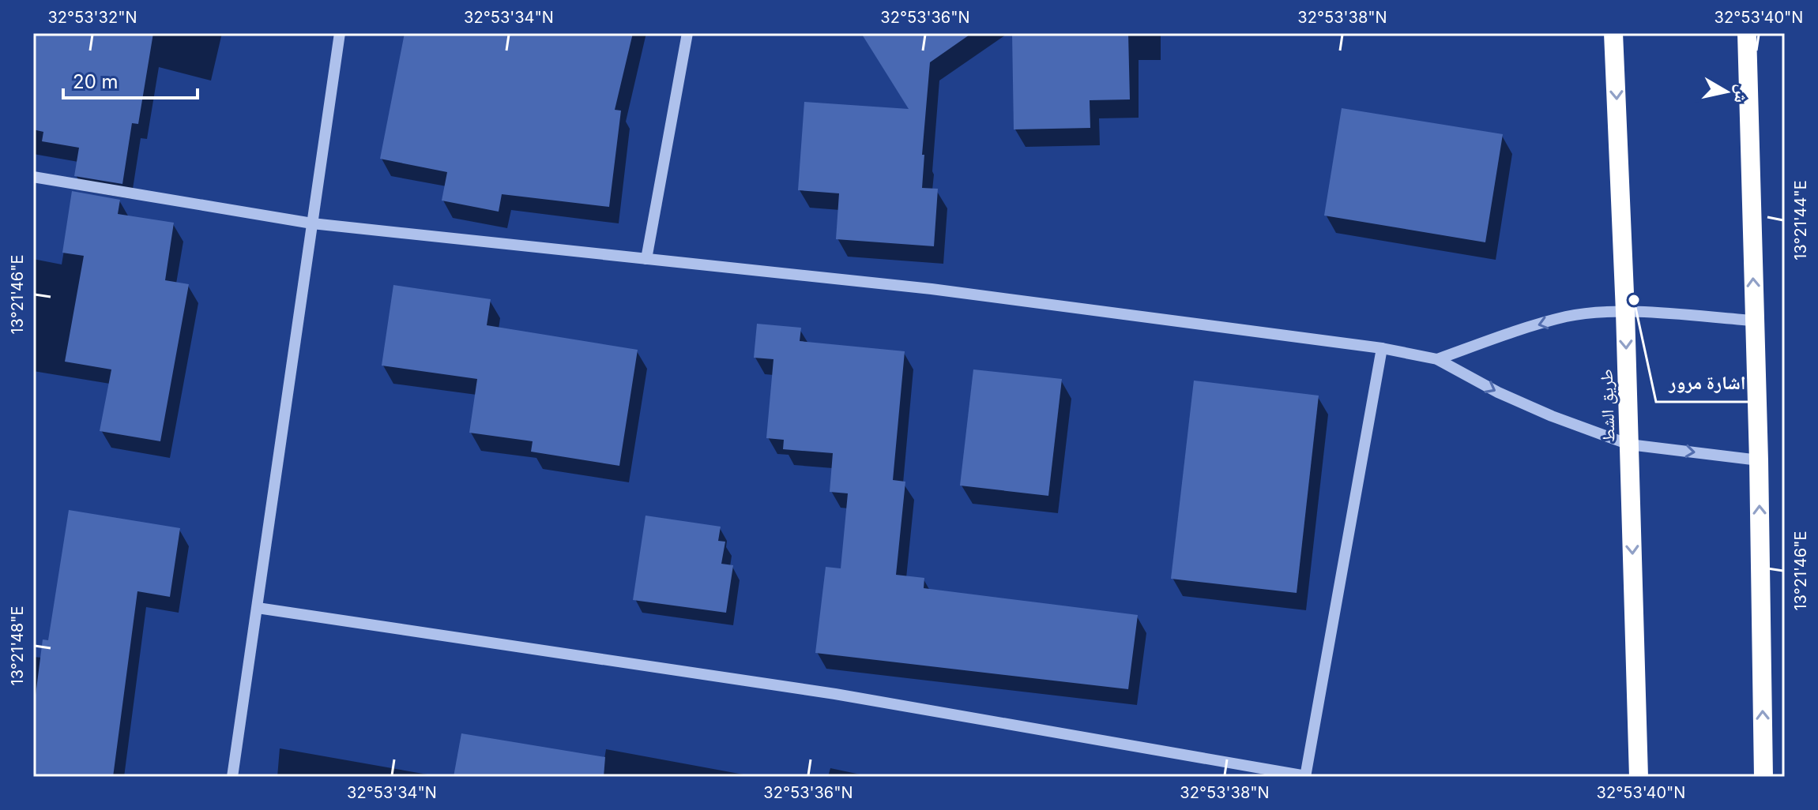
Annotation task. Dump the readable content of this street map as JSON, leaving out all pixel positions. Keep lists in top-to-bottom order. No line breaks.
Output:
{"streets":{"highway":["طريق الشط"]},"places":["اشارة مرور"],"scale_bar":"20 m","north":"right","coordinates":["32°53'32\"N","32°53'34\"N","32°53'36\"N","32°53'38\"N","32°53'40\"N","13°21'44\"E","13°21'46\"E","13°21'48\"E"]}
